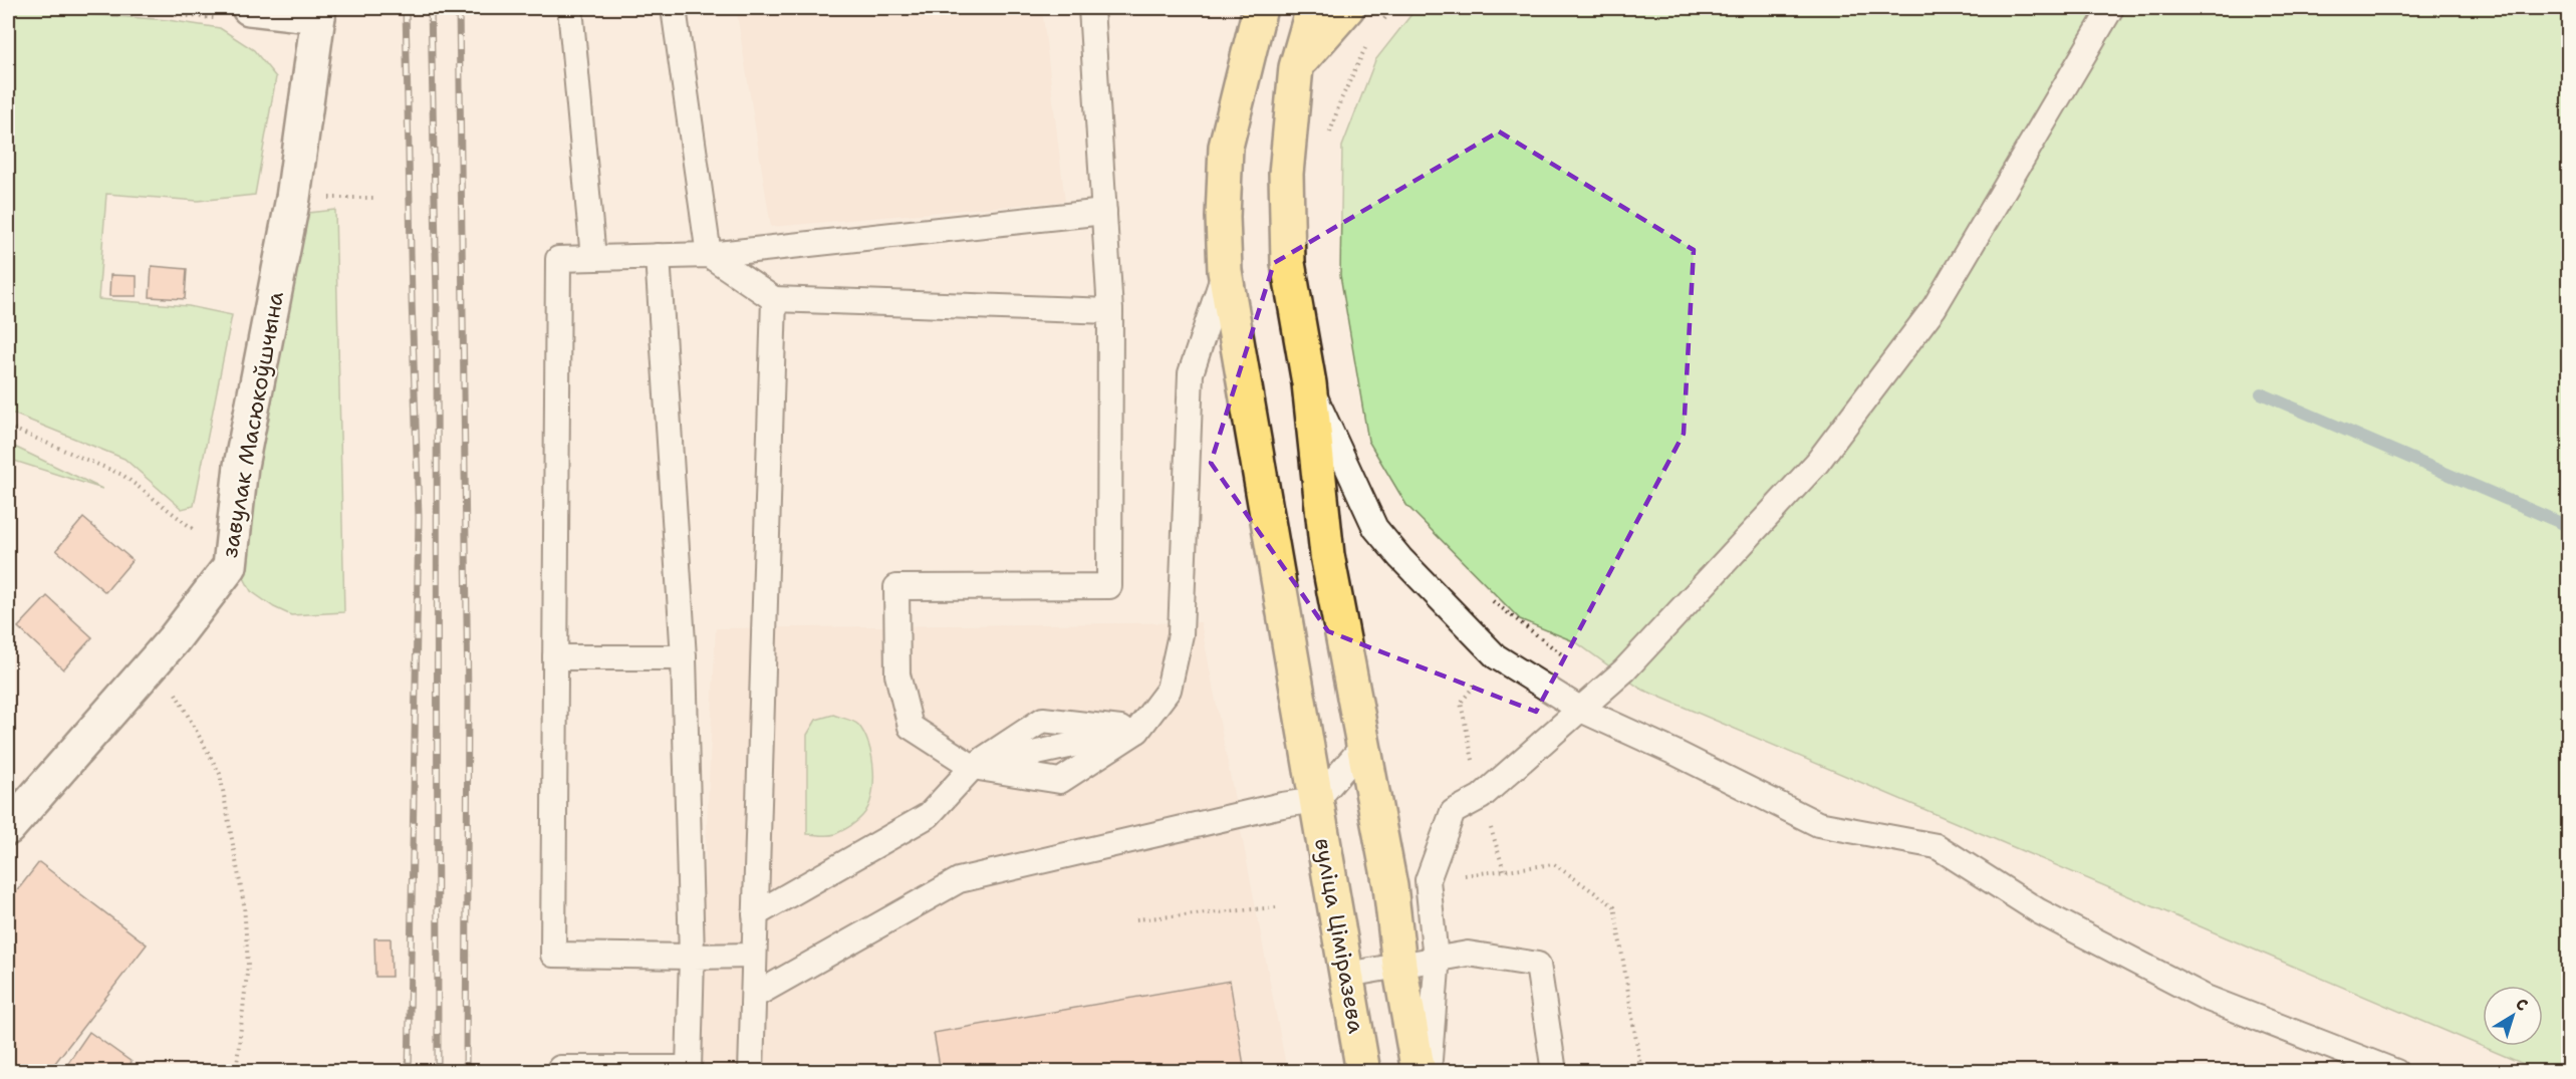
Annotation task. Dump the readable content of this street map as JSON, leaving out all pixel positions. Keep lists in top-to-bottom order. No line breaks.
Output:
{"streets":{"main road":["вуліца Ціміразева"],"street":["завулак Масюкоўшчына"]},"north":"top right"}
